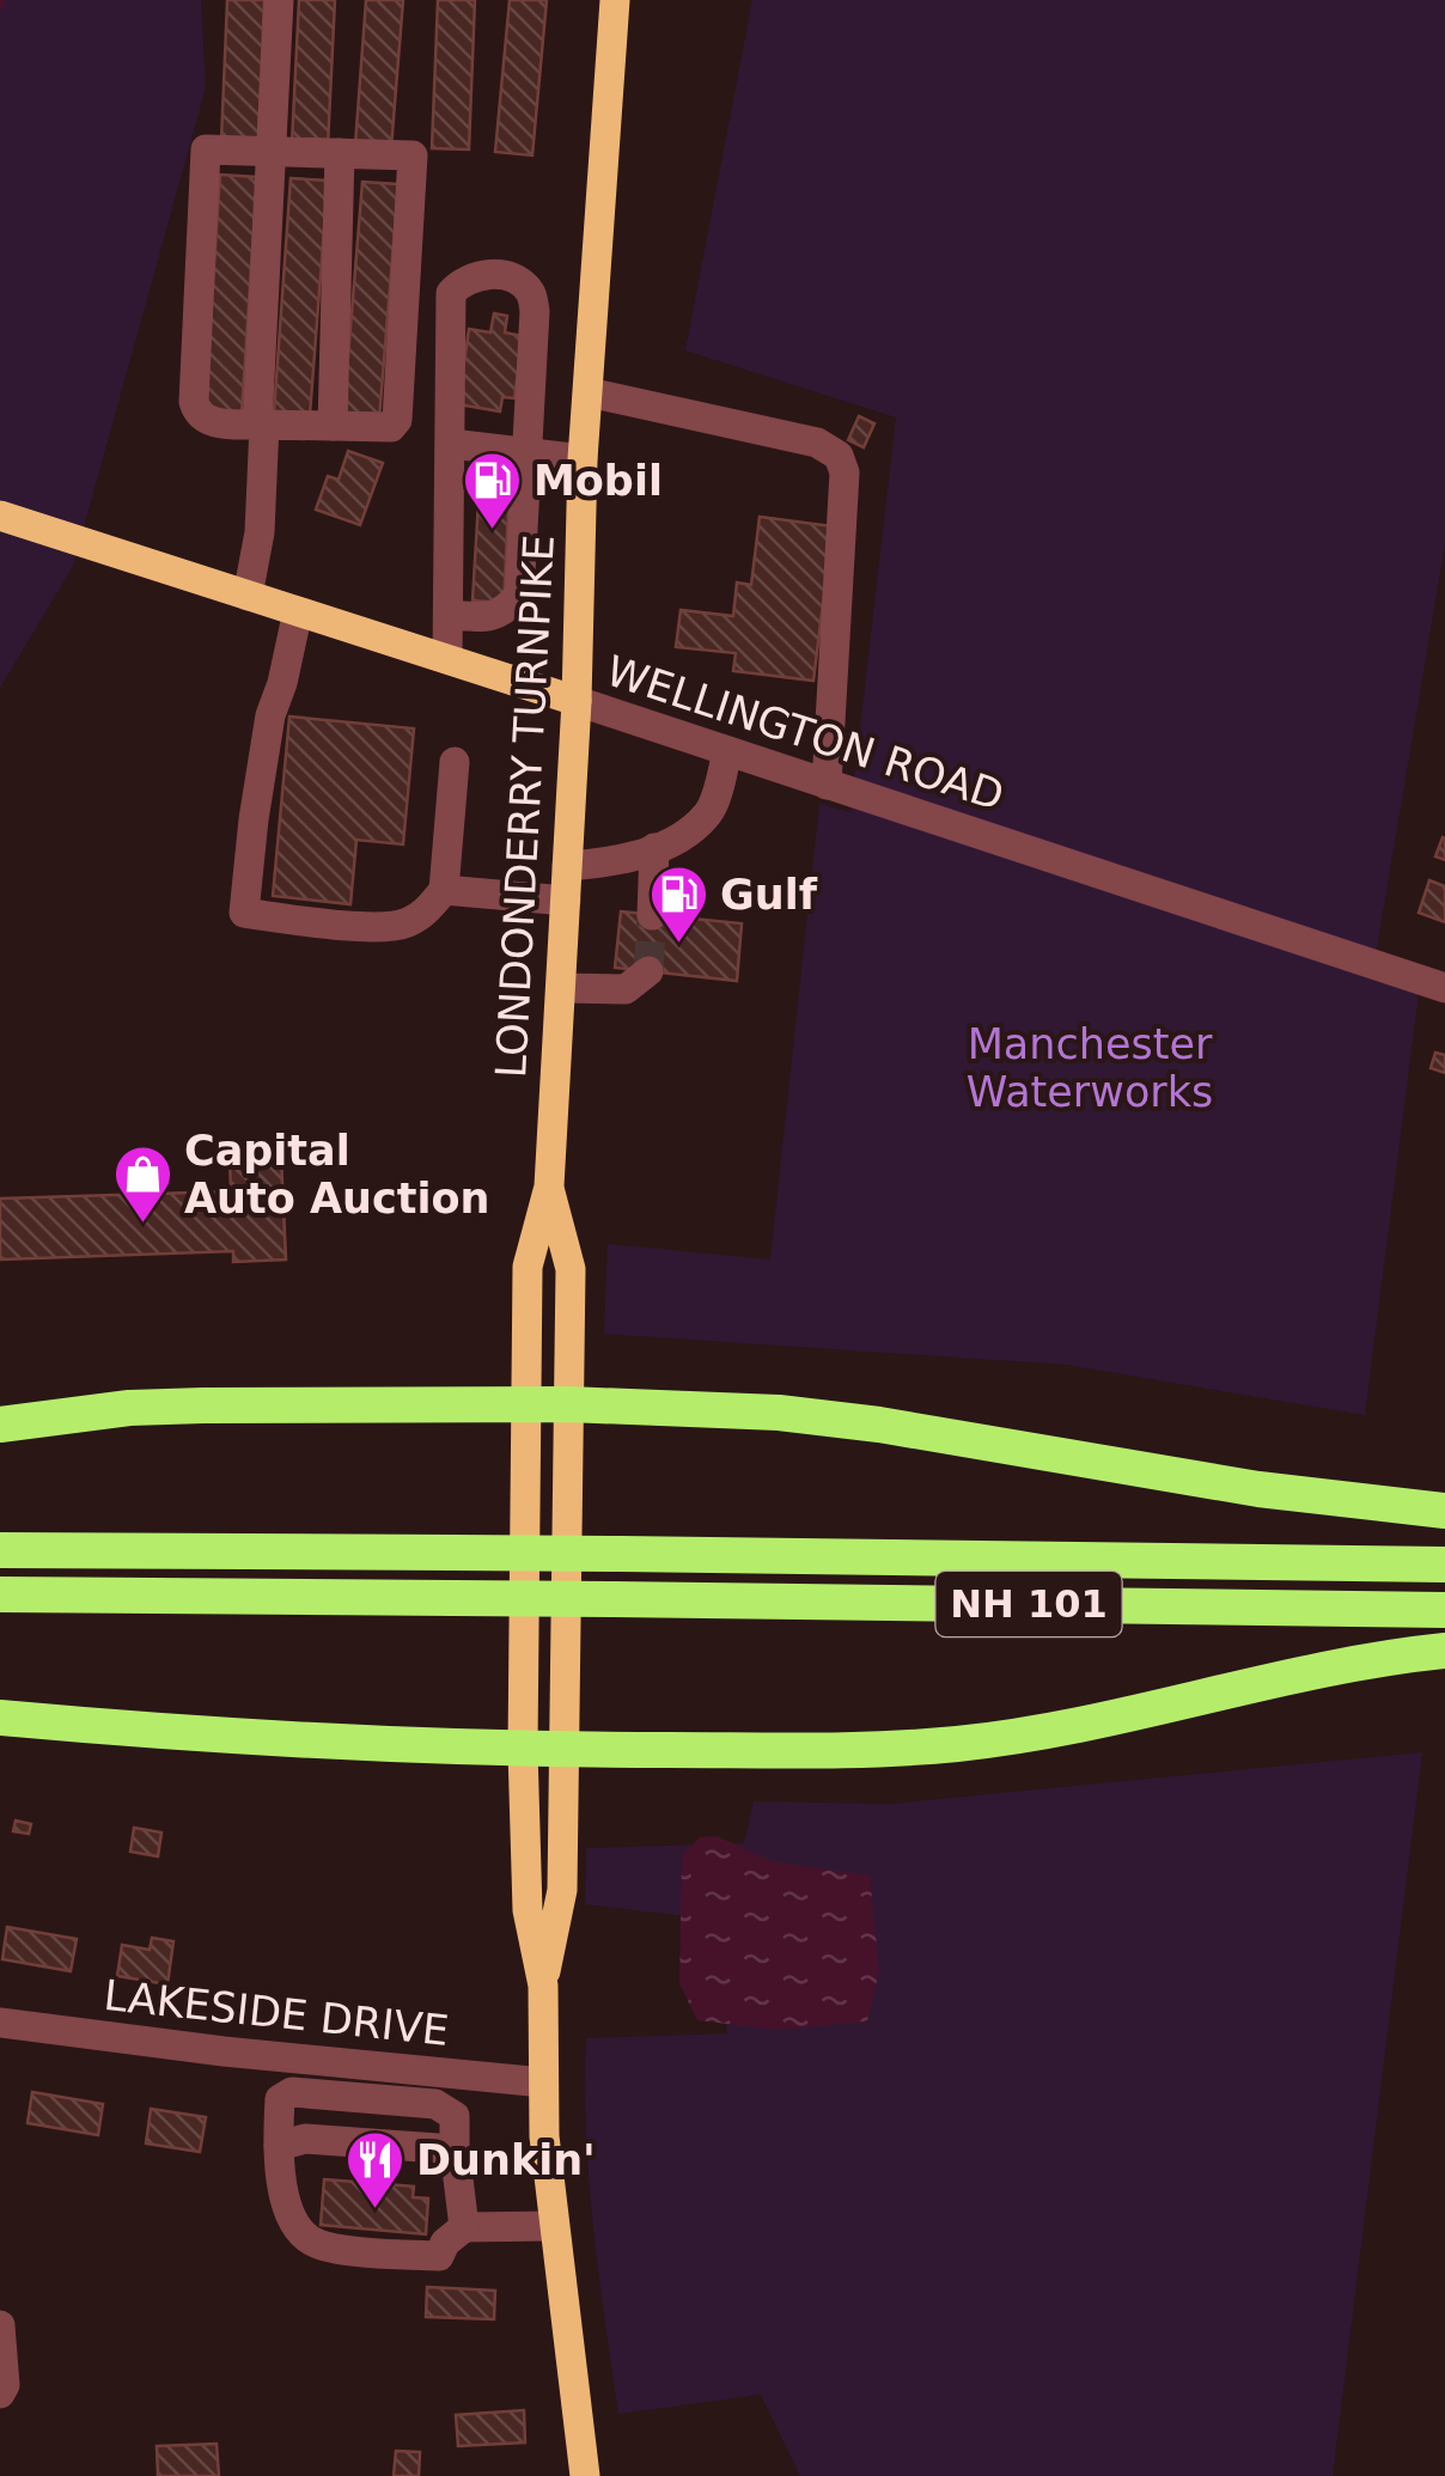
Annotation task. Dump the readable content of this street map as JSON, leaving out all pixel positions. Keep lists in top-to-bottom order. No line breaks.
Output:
{"streets":{"highway":["NH 101"],"main road":["WELLINGTON ROAD","LONDONDERRY TURNPIKE"],"street":["LAKESIDE DRIVE"]},"crossings":[["WELLINGTON ROAD","LONDONDERRY TURNPIKE"],["LONDONDERRY TURNPIKE","LAKESIDE DRIVE"]],"parks":["Manchester Waterworks"],"places":{"fuel station":["Mobil","Gulf"],"shop":["Capital Auto Auction"],"restaurant":["Dunkin'"]}}
